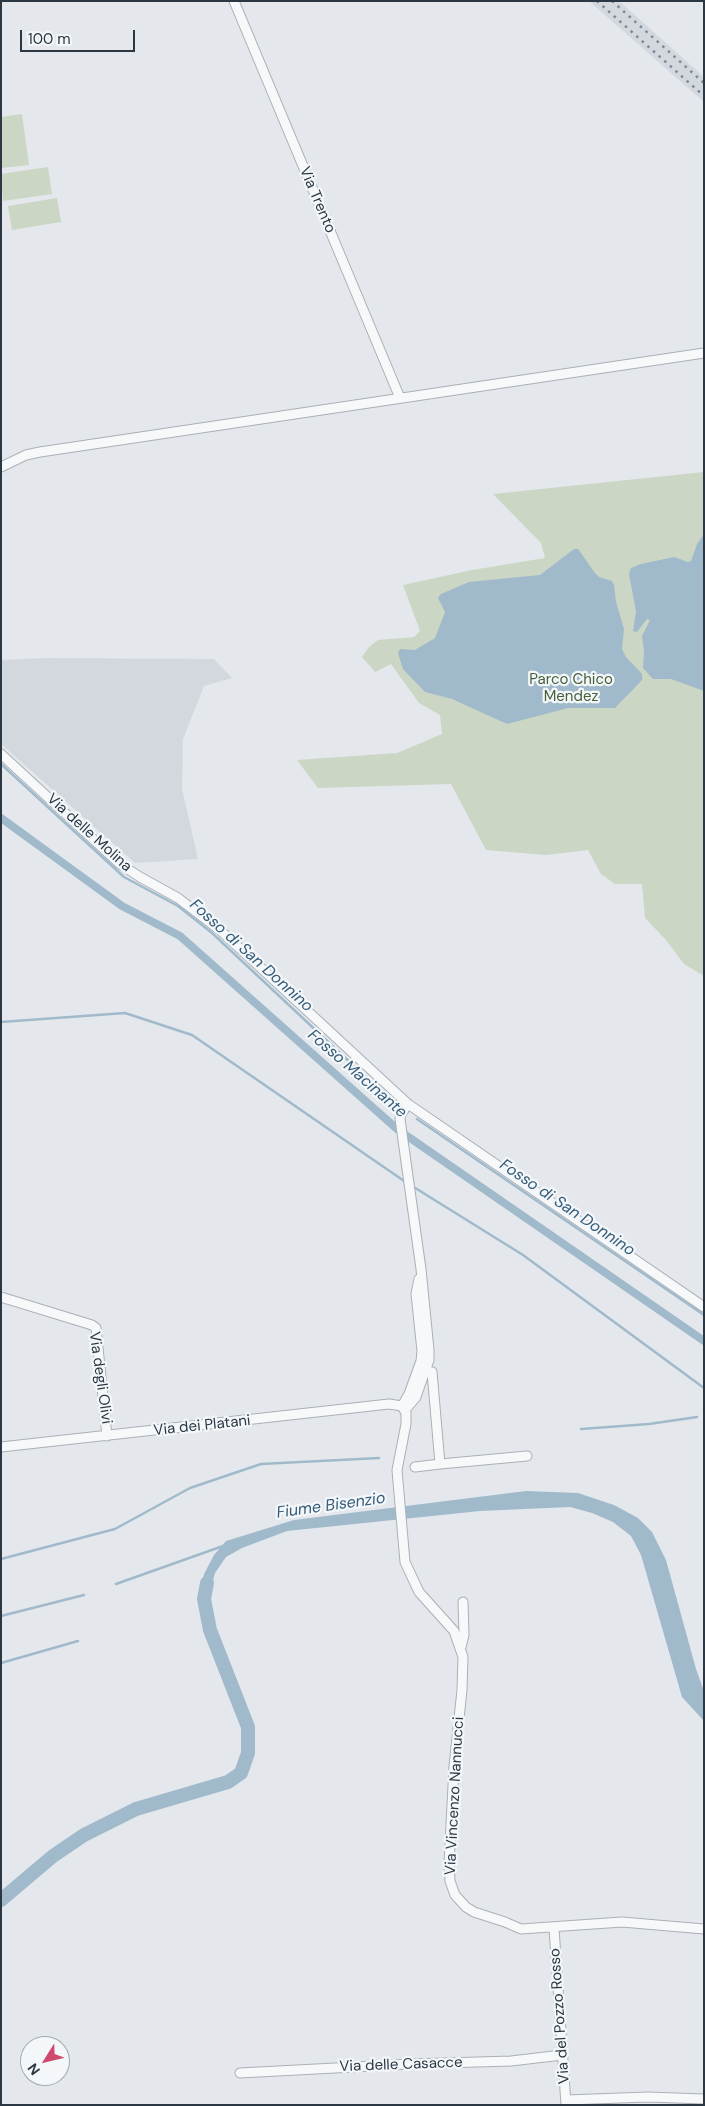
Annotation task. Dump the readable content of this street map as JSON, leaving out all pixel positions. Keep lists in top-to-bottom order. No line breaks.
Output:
{"streets":{"street":["Via Trento","Via delle Molina","Via degli Olivi","Via dei Platani","Via Vincenzo Nannucci","Via del Pozzo Rosso","Via delle Casacce"]},"crossings":[["Via degli Olivi","Via dei Platani"],["Via dei Platani","Via Vincenzo Nannucci"],["Via Vincenzo Nannucci","Via del Pozzo Rosso"],["Via del Pozzo Rosso","Via delle Casacce"]],"water":["Fosso di San Donnino","Fosso Macinante","Fiume Bisenzio"],"parks":["Parco Chico Mendez"],"scale_bar":"100 m","north":"bottom left"}
